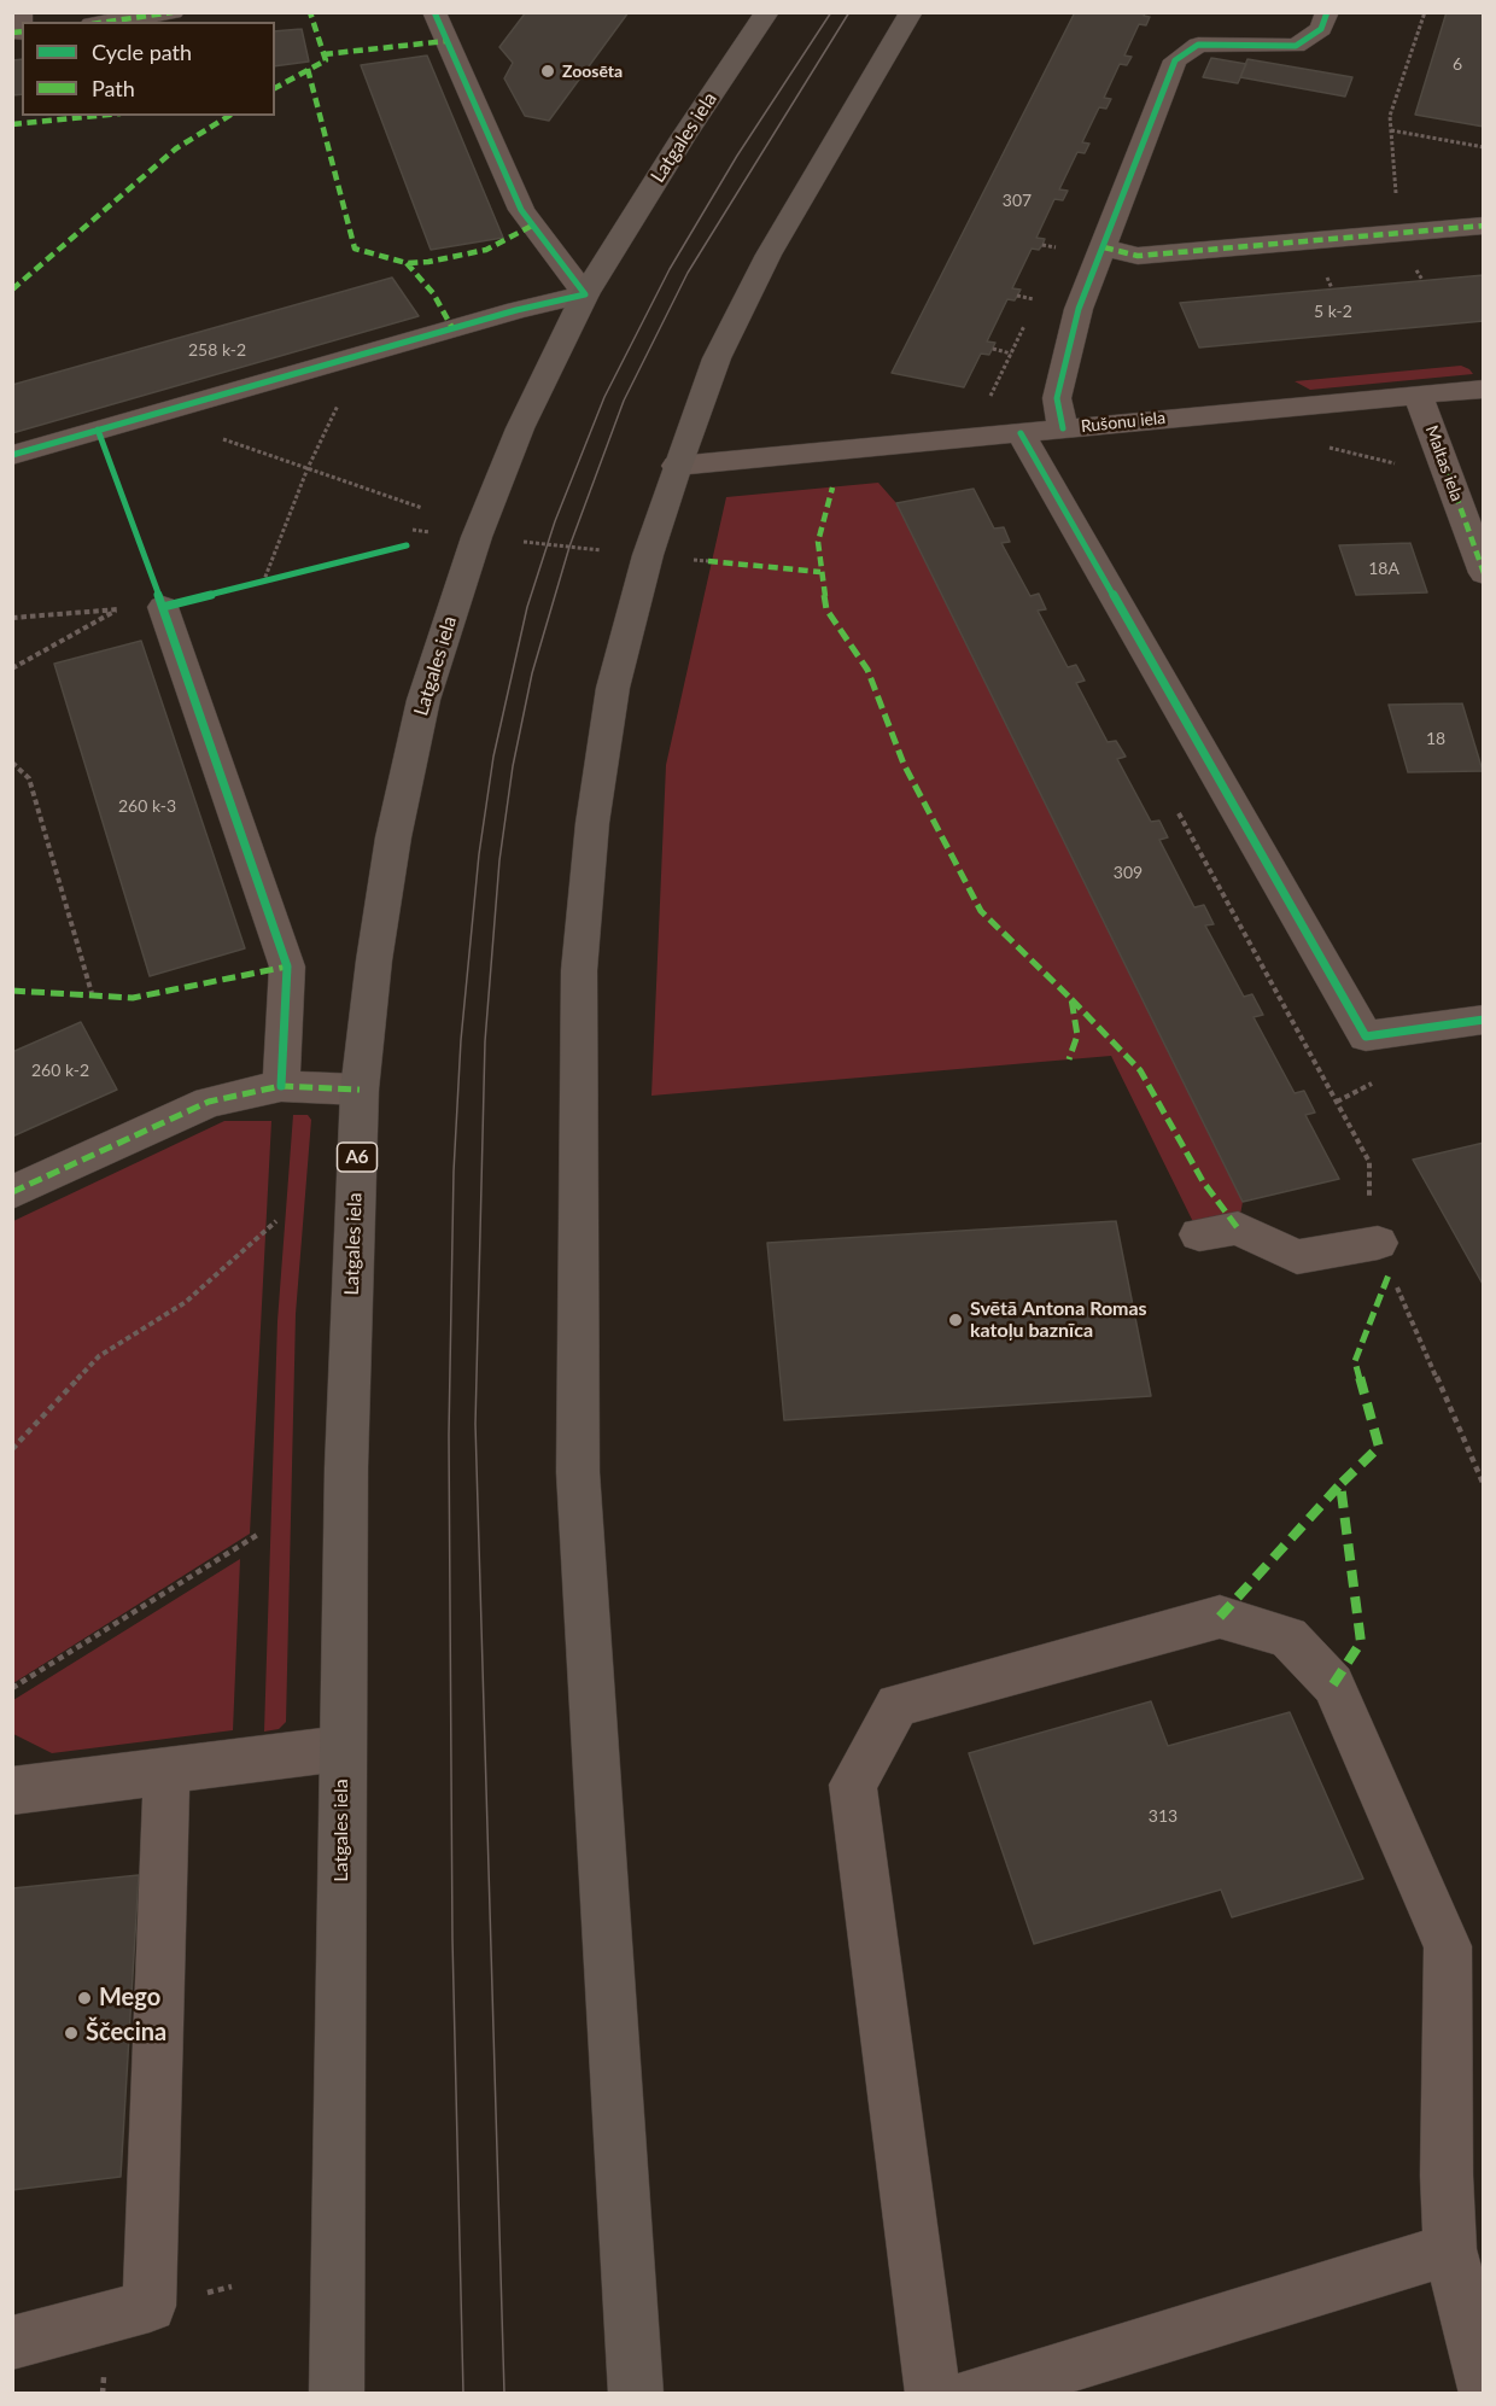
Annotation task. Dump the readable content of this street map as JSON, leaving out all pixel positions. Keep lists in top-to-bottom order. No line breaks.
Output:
{"streets":{"highway":["Latgales iela","A6"],"street":["Rušonu iela","Maltas iela"]},"crossings":[["Rušonu iela","Maltas iela"]],"places":["Zoosēta","Svētā Antona Romas katoļu baznīca","Mego","Ščecina"],"house_numbers":["6","307","5 k-2","258 k-2","18A","18","260 k-3","309","260 k-2","313"],"legend":["Cycle path","Path"]}
